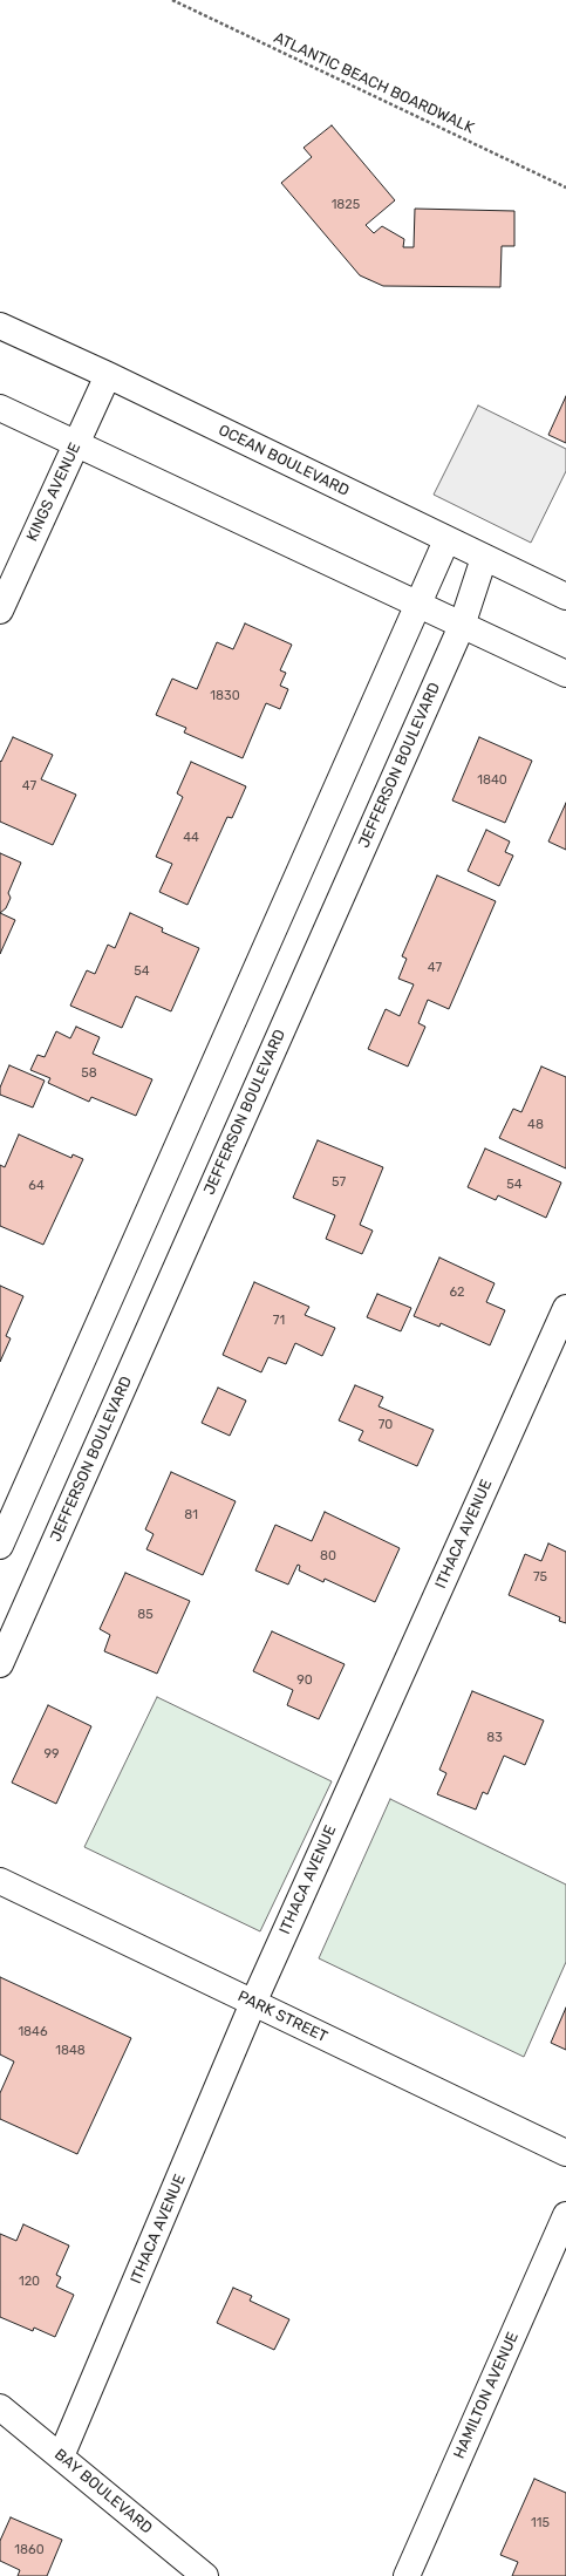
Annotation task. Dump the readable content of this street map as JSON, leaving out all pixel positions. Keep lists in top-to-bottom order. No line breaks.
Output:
{"streets":{"main road":["OCEAN BOULEVARD","KINGS AVENUE","JEFFERSON BOULEVARD","ITHACA AVENUE","PARK STREET","HAMILTON AVENUE","BAY BOULEVARD"],"path":["ATLANTIC BEACH BOARDWALK"]},"crossings":[["OCEAN BOULEVARD","KINGS AVENUE"],["OCEAN BOULEVARD","JEFFERSON BOULEVARD"],["ITHACA AVENUE","PARK STREET"],["ITHACA AVENUE","BAY BOULEVARD"]],"house_numbers":["1825","1830","1840","47","44","47","54","58","48","57","54","64","62","71","70","81","80","75","85","90","83","99","1846","1848","120","115","1860"]}
